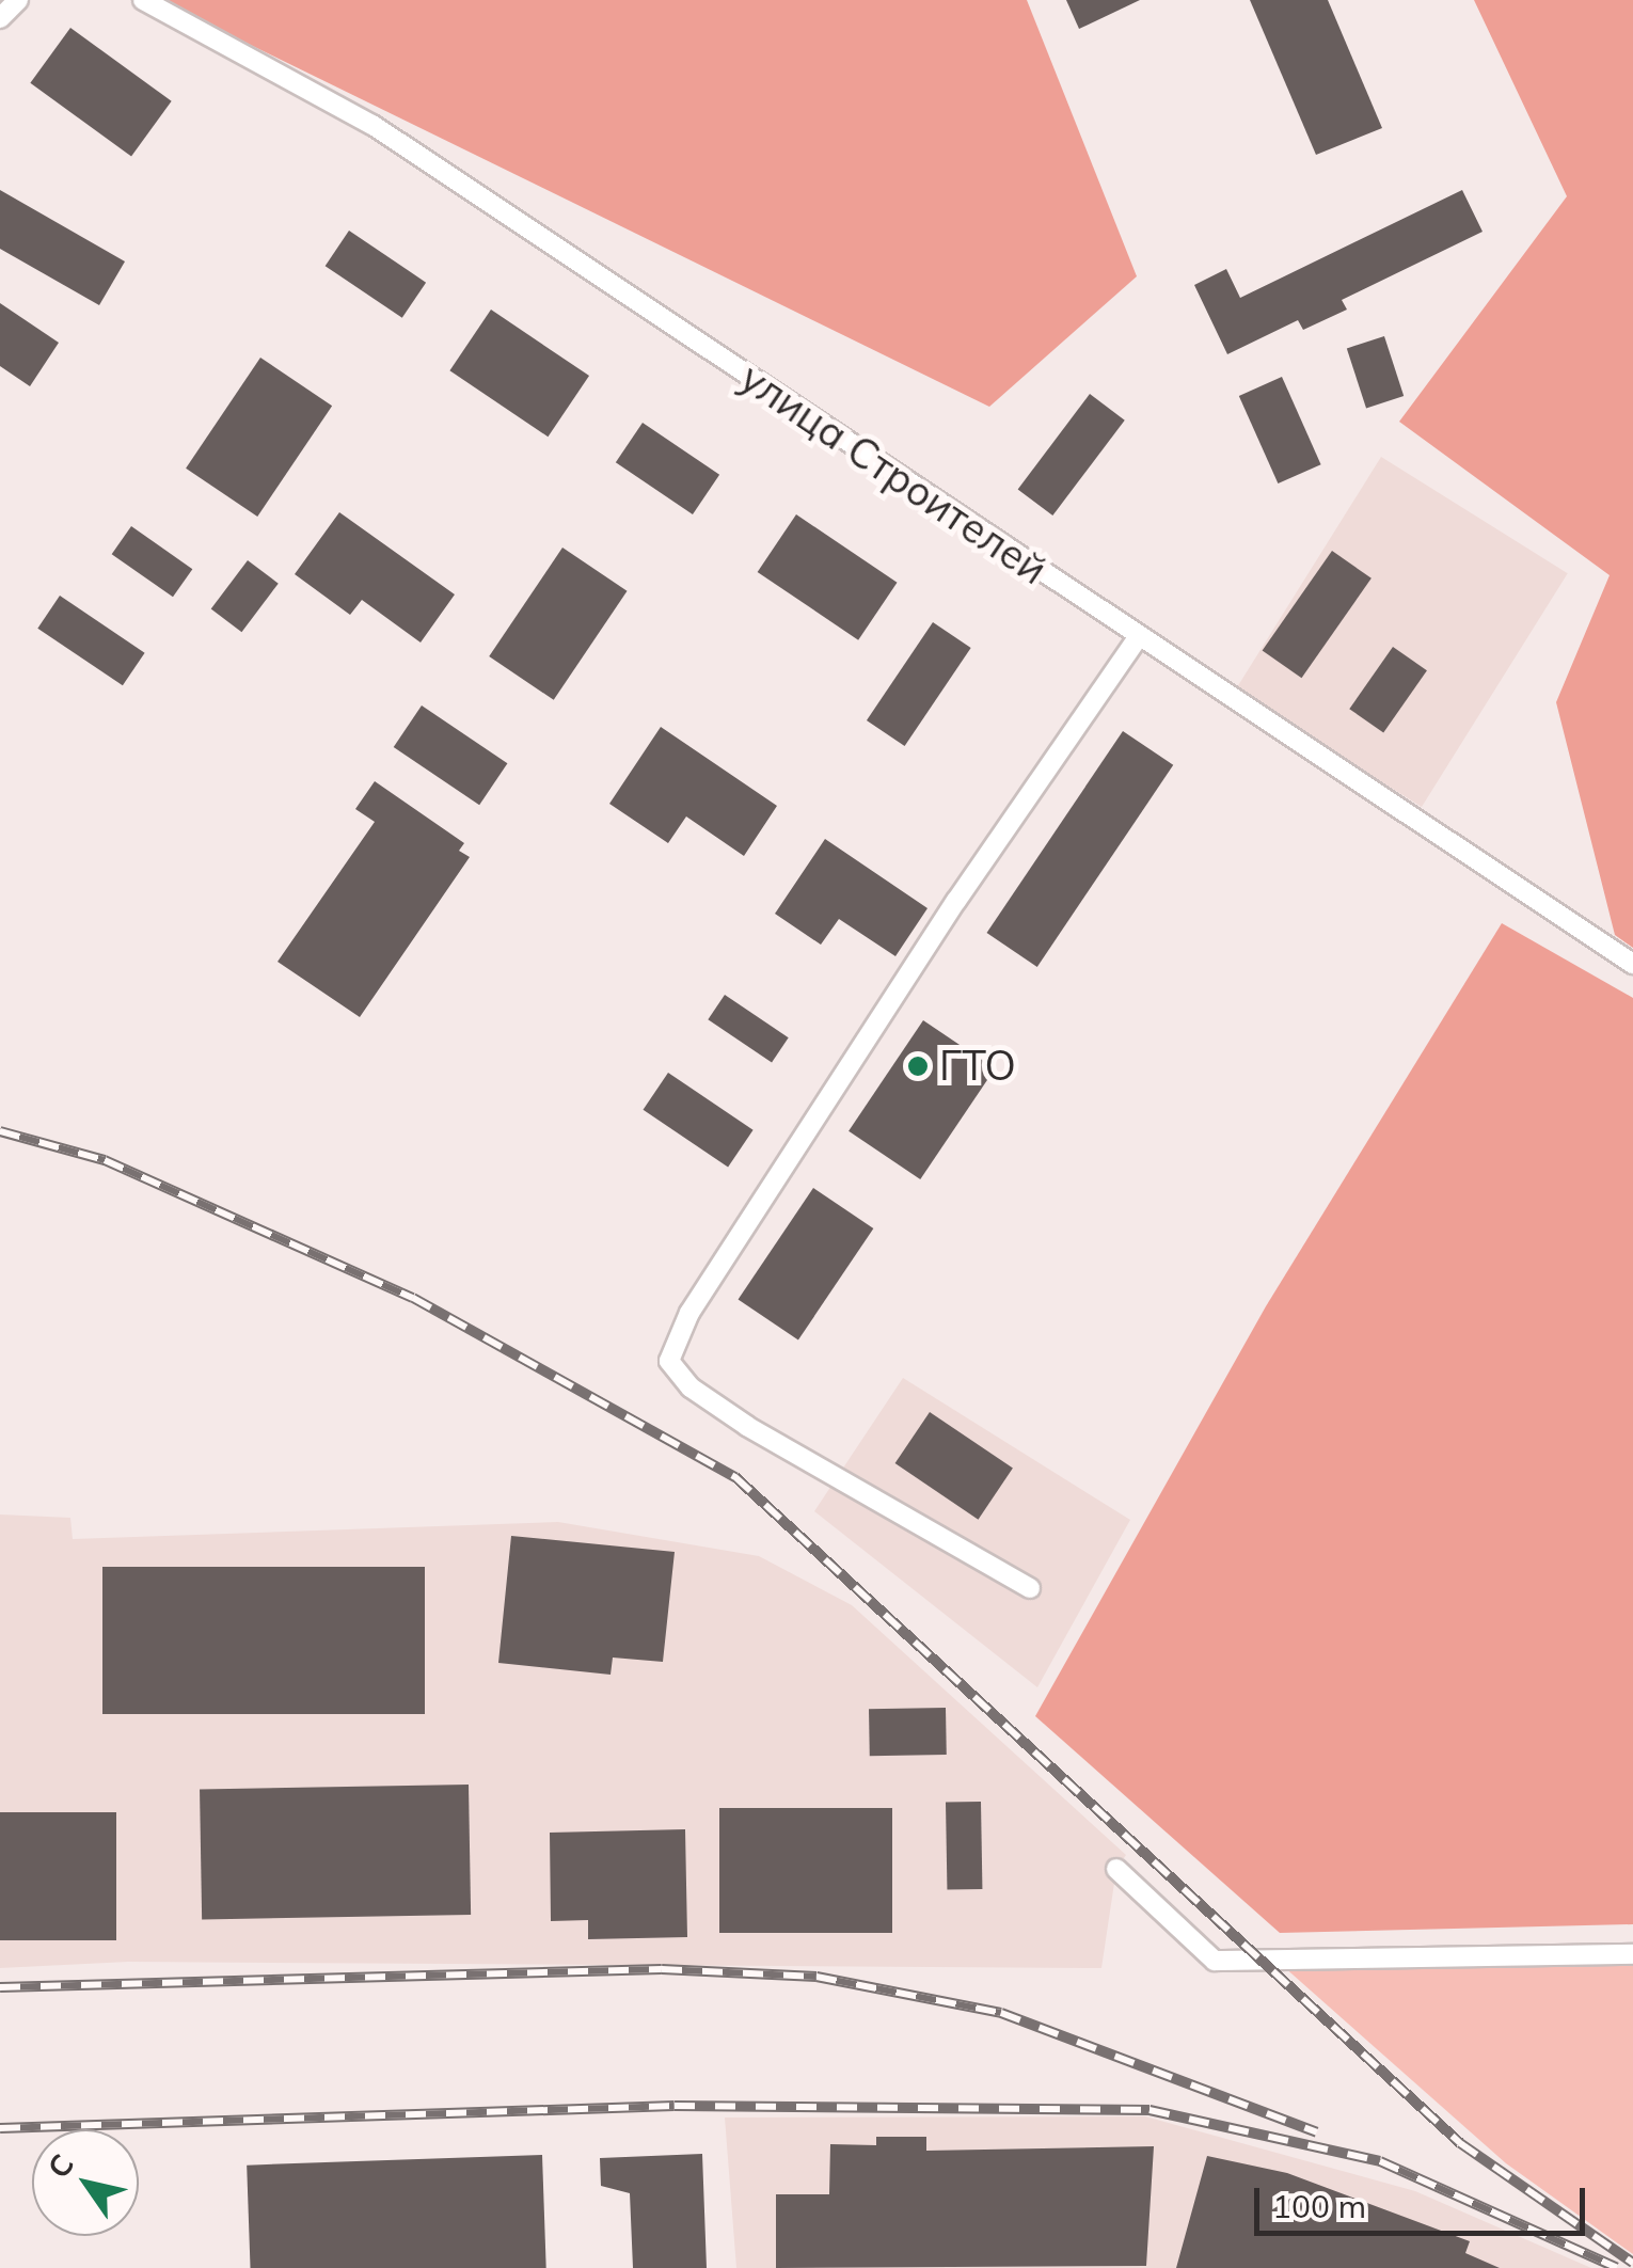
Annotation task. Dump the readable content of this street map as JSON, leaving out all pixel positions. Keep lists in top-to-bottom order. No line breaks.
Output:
{"streets":{"street":["улица Строителей"]},"places":["ГТО"],"scale_bar":"100 m","north":"top left"}
